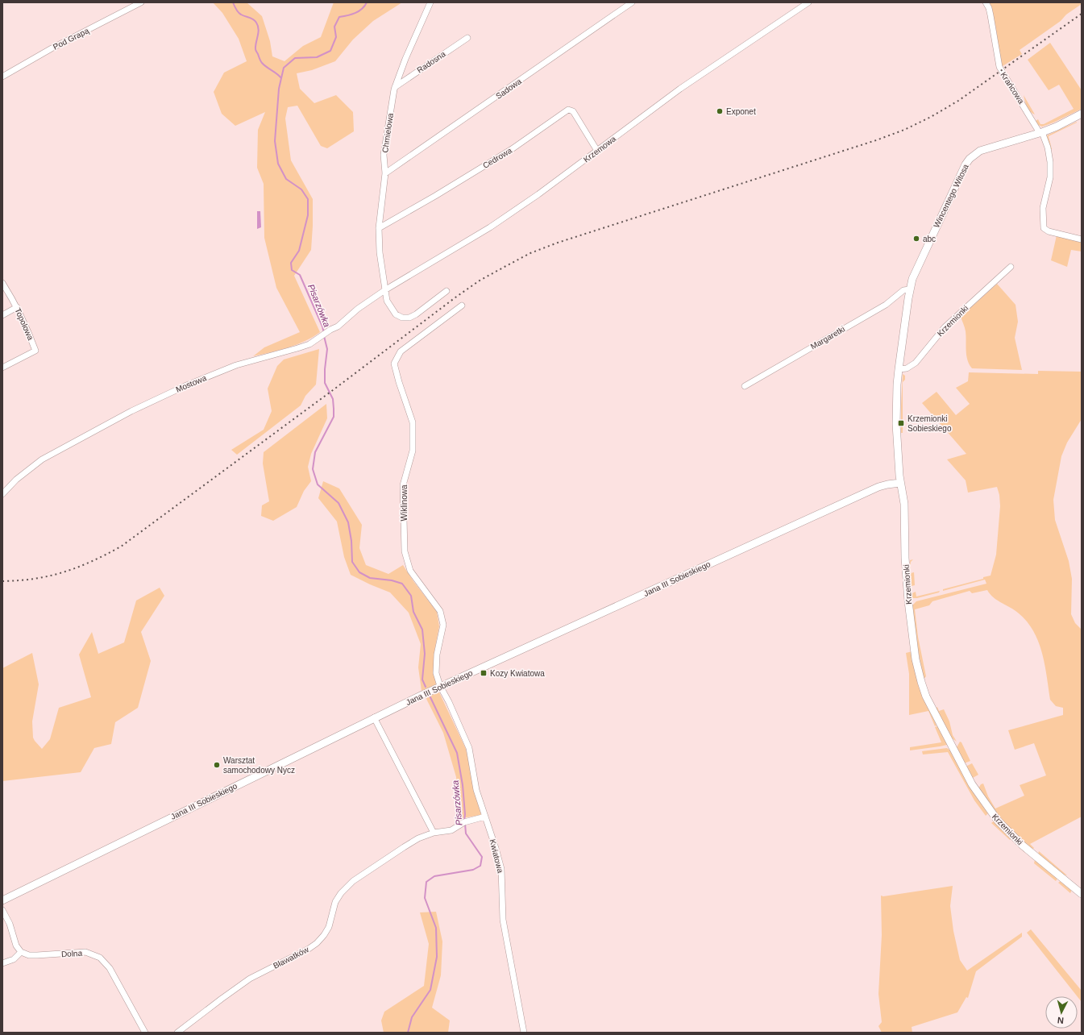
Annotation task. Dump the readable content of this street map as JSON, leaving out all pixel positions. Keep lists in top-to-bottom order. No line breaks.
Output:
{"streets":{"street":["Pod Grapą","Radosna","Krańcowa","Sadowa","Chmielowa","Krzemowa","Cedrowa","Wincentego Witosa","Krzemionki","Topolowa","Margaretki","Mostowa","Wiklinowa","Jana III Sobieskiego","Kwiatowa","Dolna","Bławatków"]},"crossings":[["Radosna","Chmielowa"],["Krańcowa","Wincentego Witosa"],["Sadowa","Chmielowa"],["Chmielowa","Krzemowa"],["Chmielowa","Cedrowa"],["Chmielowa","Mostowa"],["Krzemowa","Cedrowa"],["Krzemowa","Mostowa"],["Wincentego Witosa","Krzemionki"],["Wincentego Witosa","Margaretki"],["Krzemionki","Jana III Sobieskiego"],["Wiklinowa","Jana III Sobieskiego"],["Wiklinowa","Kwiatowa"],["Jana III Sobieskiego","Kwiatowa"],["Kwiatowa","Bławatków"]],"water":["Pisarzówka"],"places":{"other":["Exponet","abc","Warsztat samochodowy Nycz"],"transit":["Krzemionki Sobieskiego","Kozy Kwiatowa"]},"north":"bottom"}
